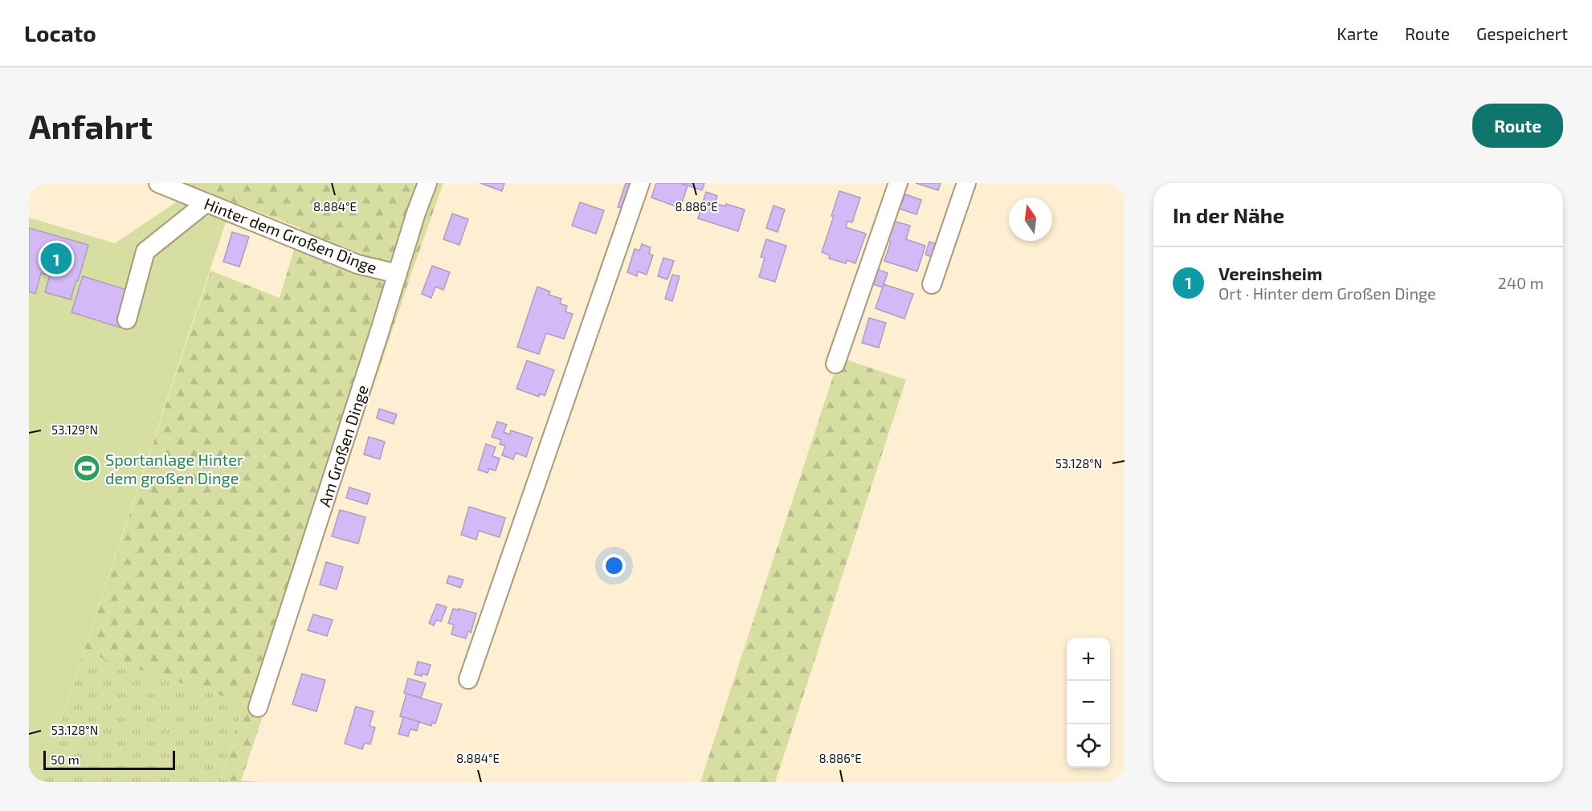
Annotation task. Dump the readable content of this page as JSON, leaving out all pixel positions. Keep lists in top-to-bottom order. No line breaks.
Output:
{"streets":{"street":["Hinter dem Großen Dinge","Am Großen Dinge"]},"crossings":[["Hinter dem Großen Dinge","Am Großen Dinge"]],"places":{"sports":["Sportanlage Hinter dem großen Dinge"]},"scale_bar":"50 m","north":"top","page":{"header":"Locato","nav":["Karte","Route","Gespeichert"],"buttons":"Route","title":"Anfahrt","heading":"In der Nähe","pins":"1","list":[{"mark":"1","name":"Vereinsheim","note":"Ort · Hinter dem Großen Dinge","value":"240 m"}],"map_buttons":["+","−"],"scale":"50 m"},"coordinates":["8.884°E","8.886°E","53.129°N","53.128°N"]}
